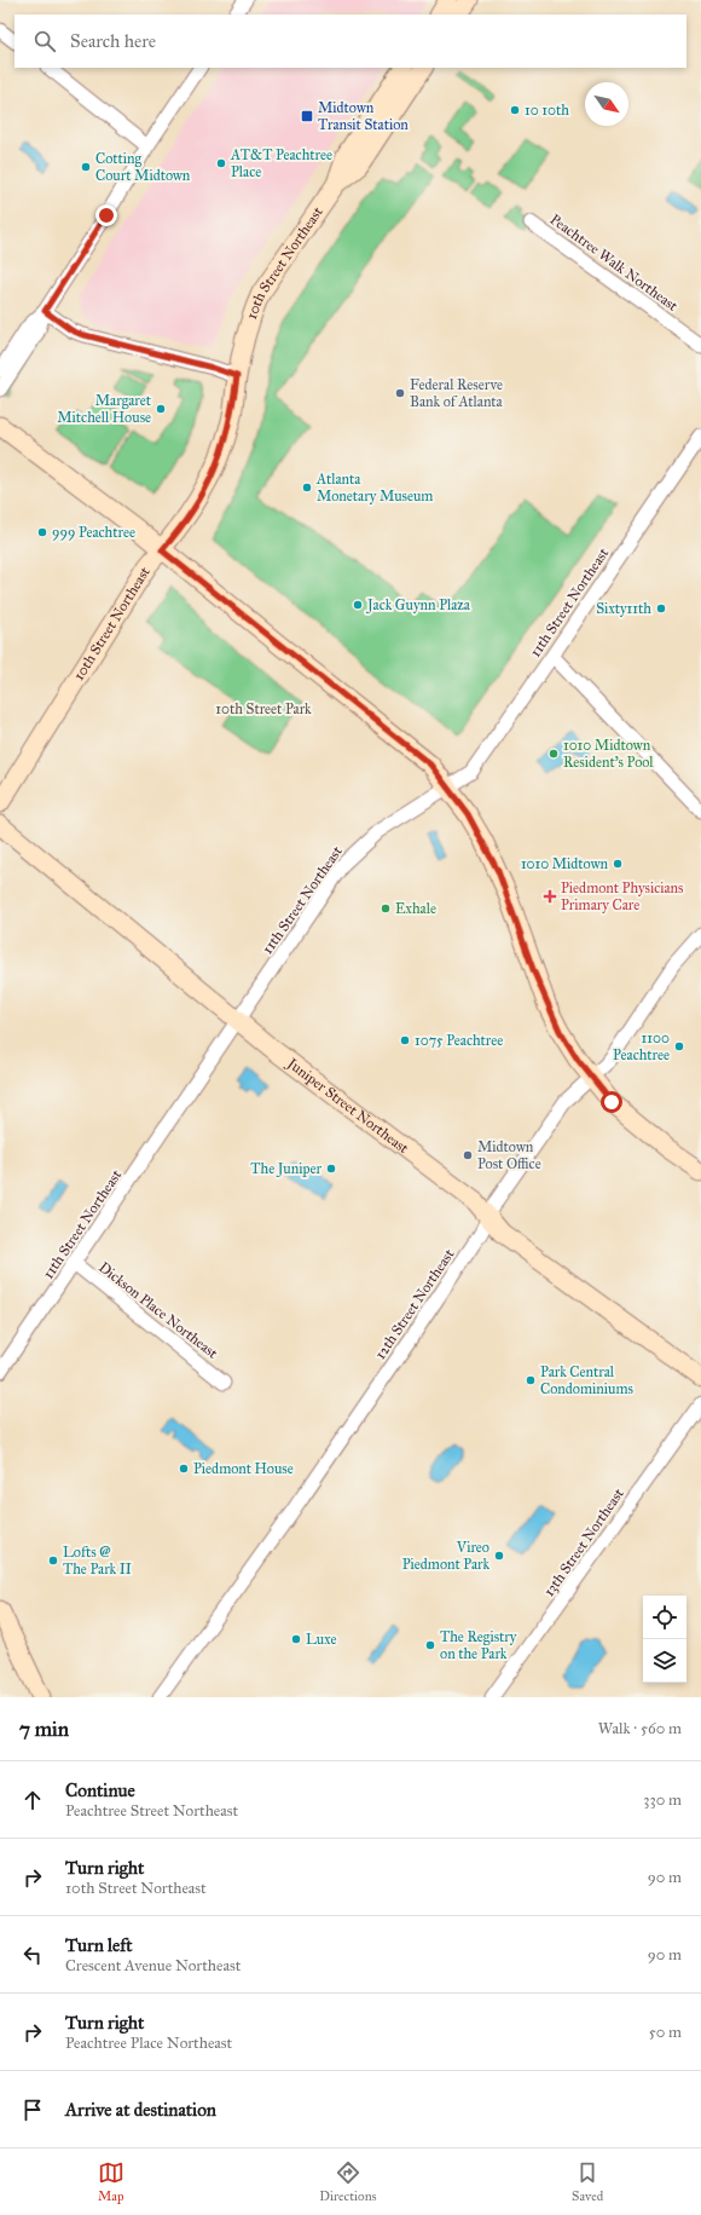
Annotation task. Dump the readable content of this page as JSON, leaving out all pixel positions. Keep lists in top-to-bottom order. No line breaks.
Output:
{"streets":{"main road":["10th Street Northeast","Juniper Street Northeast"],"street":["Peachtree Walk Northeast","11th Street Northeast","12th Street Northeast","Dickson Place Northeast","13th Street Northeast"]},"crossings":[["11th Street Northeast","Juniper Street Northeast"],["11th Street Northeast","Dickson Place Northeast"],["Juniper Street Northeast","12th Street Northeast"]],"parks":["10th Street Park"],"places":{"other":["10 10th","AT&T Peachtree Place","Cotting Court Midtown","Federal Reserve Bank of Atlanta","Margaret Mitchell House","Atlanta Monetary Museum","999 Peachtree","Jack Guynn Plaza","Sixty11th","1010 Midtown Resident's Pool","1010 Midtown","Exhale","1075 Peachtree","1100 Peachtree","Midtown Post Office","The Juniper","Park Central Condominiums","Piedmont House","Vireo Piedmont Park","Lofts @ The Park II","Luxe","The Registry on the Park"],"transit":["Midtown Transit Station"],"health":["Piedmont Physicians Primary Care"]},"north":"bottom right","page":{"search":"Search here","heading":["7 min","Walk · 560 m"],"list":[["Continue","Peachtree Street Northeast","330 m"],["Turn right","10th Street Northeast","90 m"],["Turn left","Crescent Avenue Northeast","90 m"],["Turn right","Peachtree Place Northeast","50 m"],"Arrive at destination"],"nav":["Map","Directions","Saved"]}}
